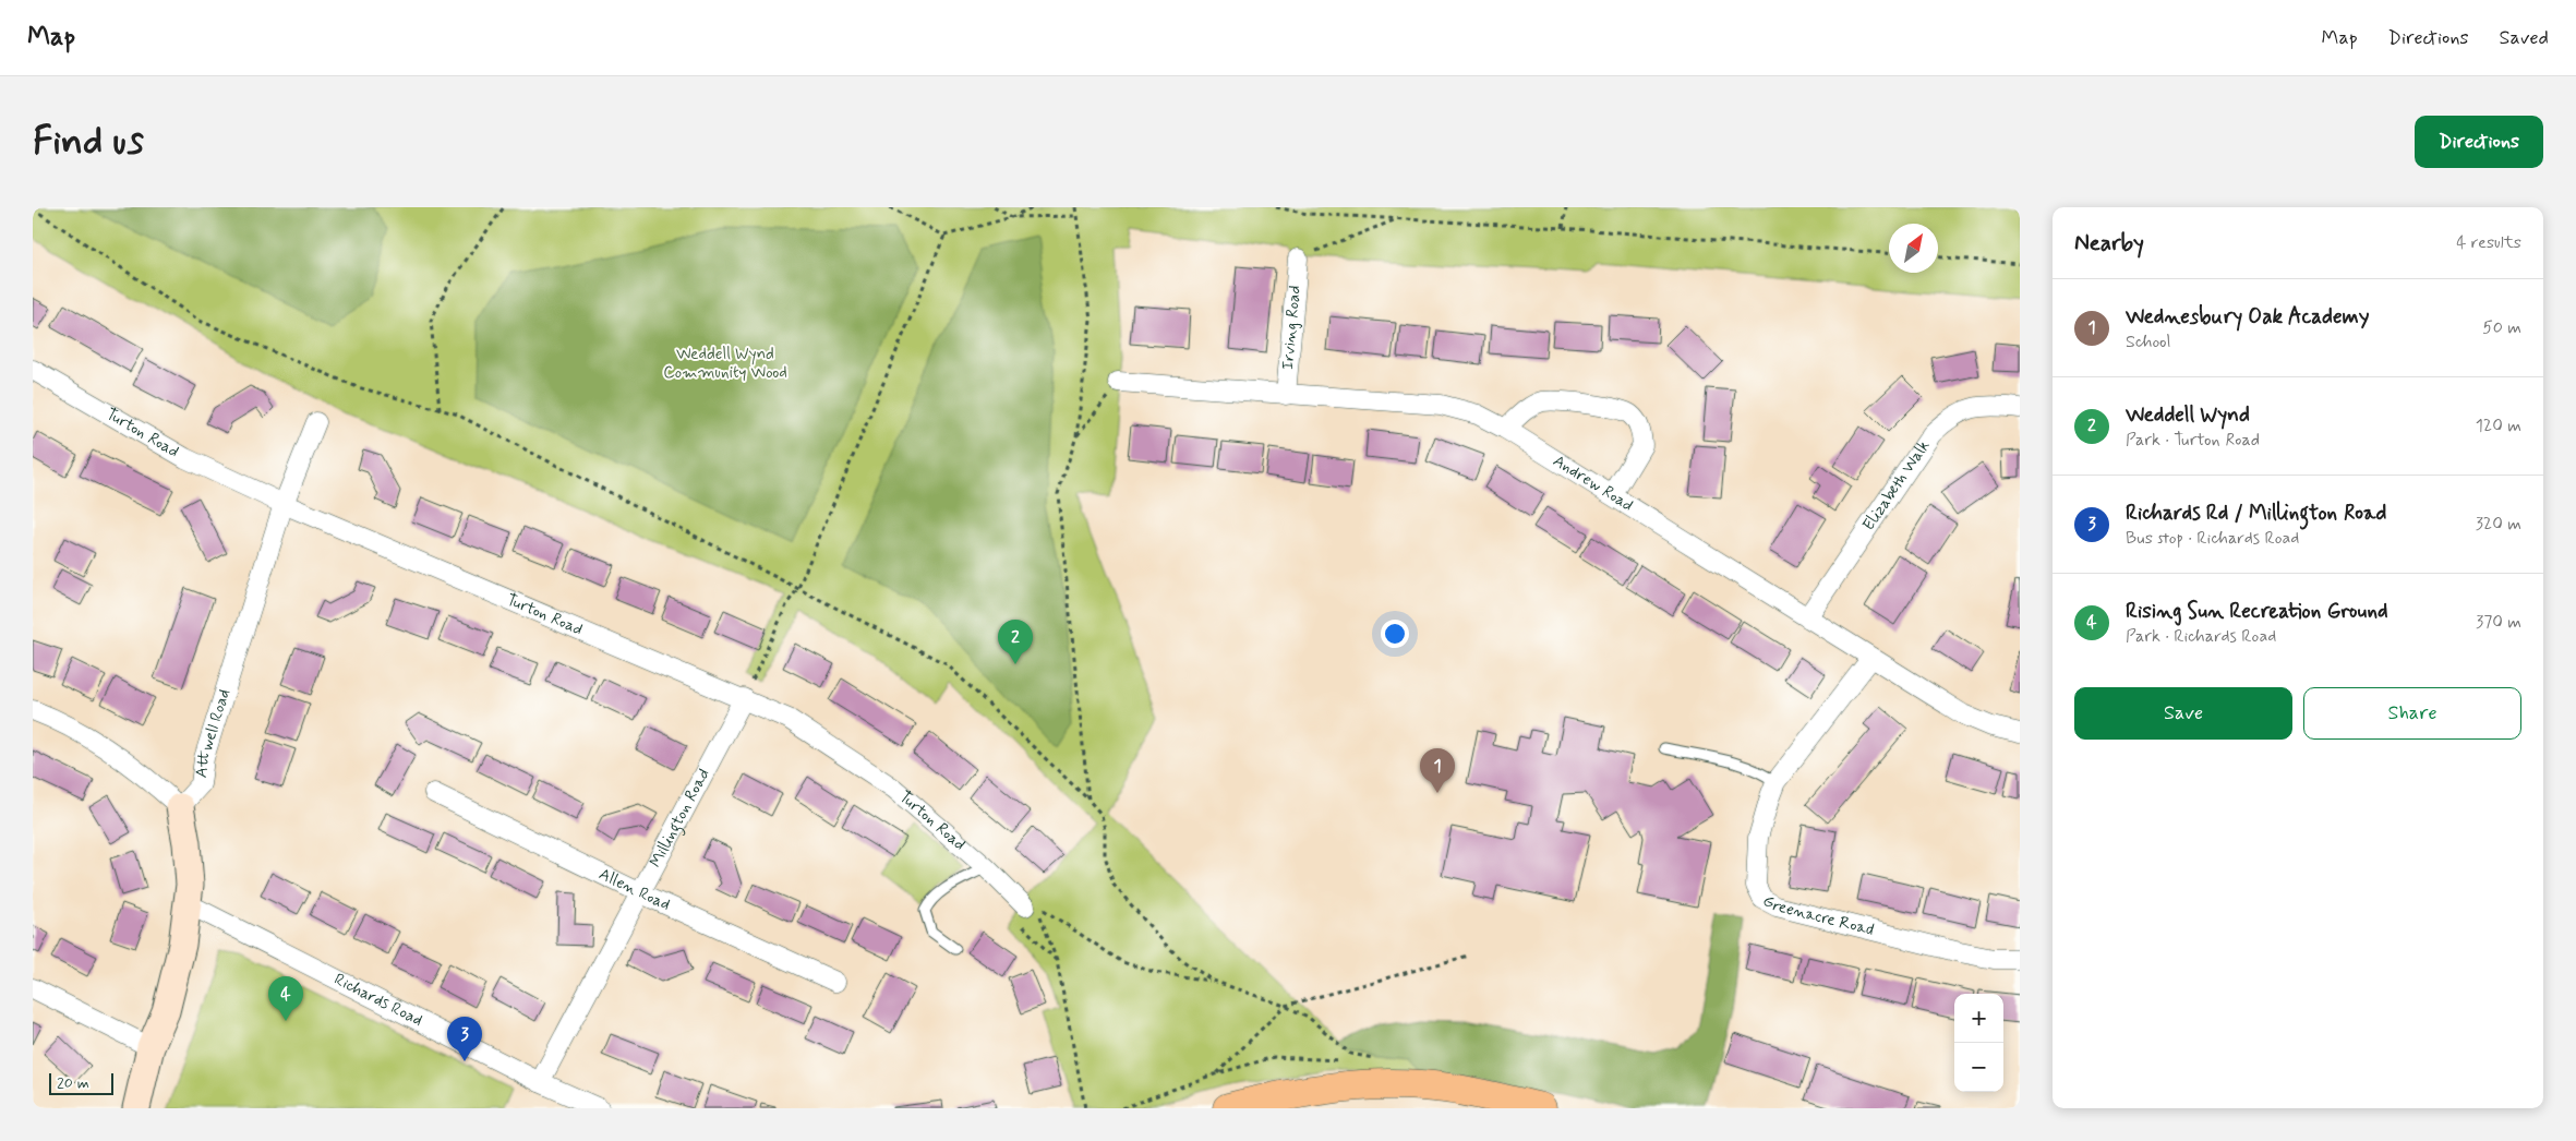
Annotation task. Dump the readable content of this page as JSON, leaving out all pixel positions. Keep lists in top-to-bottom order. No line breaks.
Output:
{"streets":{"street":["Irving Road","Turton Road","Andrew Road","Elizabeth Walk","Attwell Road","Millington Road","Allen Road","Greenacre Road","Richards Road"]},"crossings":[["Irving Road","Andrew Road"],["Turton Road","Attwell Road"],["Turton Road","Millington Road"],["Andrew Road","Elizabeth Walk"],["Andrew Road","Greenacre Road"],["Millington Road","Allen Road"],["Millington Road","Richards Road"]],"parks":["Weddell Wynd Community Wood"],"scale_bar":"20 m","north":"top right","page":{"header":"Map","nav":["Map","Directions","Saved"],"buttons":["Directions",["Save","Share"]],"title":"Find us","heading":["Nearby","4 results"],"list":[{"mark":"1","name":"Wednesbury Oak Academy","note":"School","value":"50 m"},{"mark":"2","name":"Weddell Wynd","note":"Park · Turton Road","value":"120 m"},{"mark":"3","name":"Richards Rd / Millington Road","note":"Bus stop · Richards Road","value":"320 m"},{"mark":"4","name":"Rising Sun Recreation Ground","note":"Park · Richards Road","value":"370 m"}],"pins":["2","1","4","3"],"map_buttons":["+","−"],"scale":"20 m"}}
